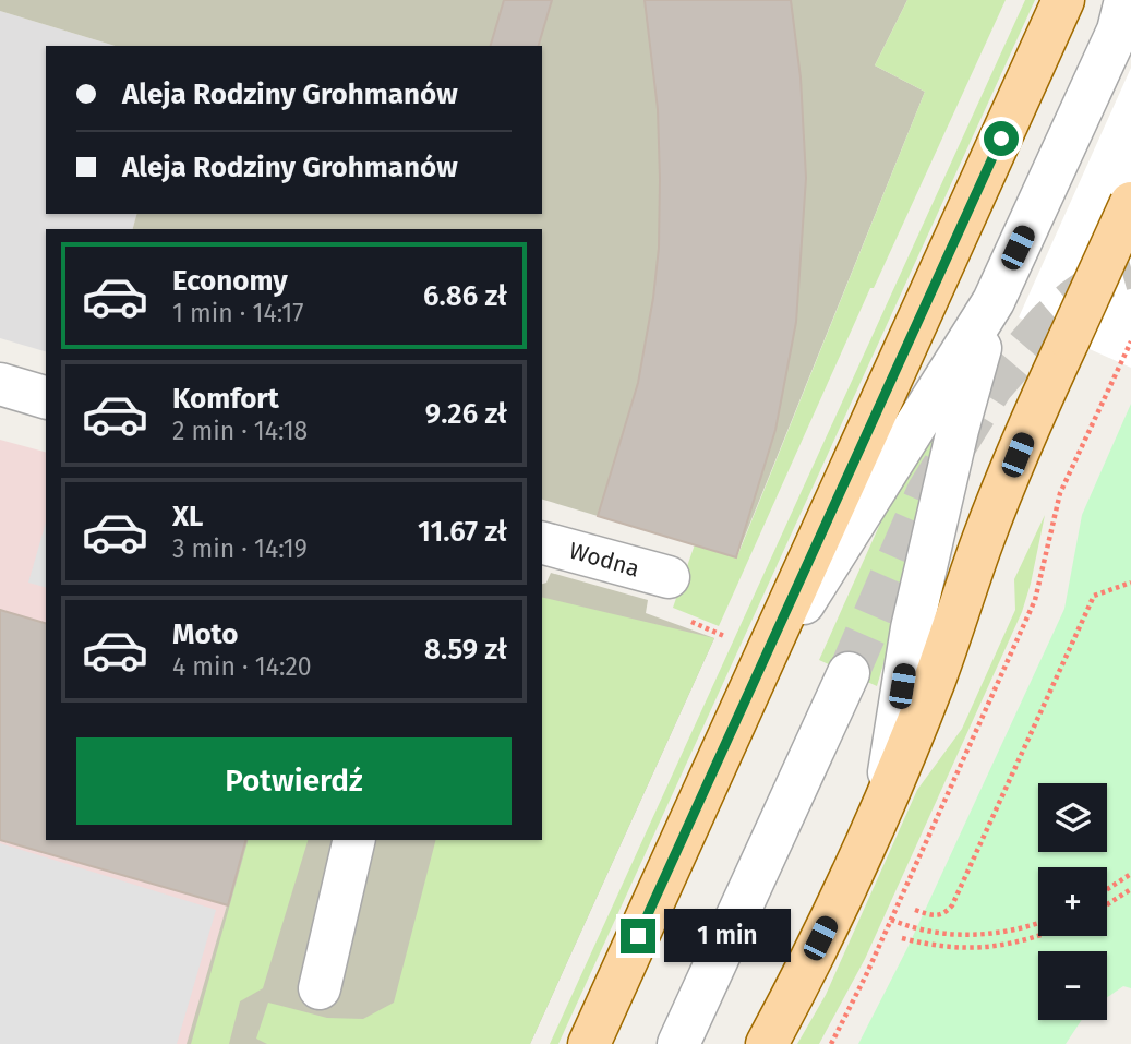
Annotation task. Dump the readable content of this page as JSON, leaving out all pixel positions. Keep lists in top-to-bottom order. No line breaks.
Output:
{"streets":{"street":["Wodna"]},"page":{"banner":["Aleja Rodziny Grohmanów","Aleja Rodziny Grohmanów"],"list":[{"name":"Economy","note":"1 min · 14:17","value":"6.86 zł"},{"name":"Komfort","note":"2 min · 14:18","value":"9.26 zł"},{"name":"XL","note":"3 min · 14:19","value":"11.67 zł"},{"name":"Moto","note":"4 min · 14:20","value":"8.59 zł"}],"buttons":"Potwierdź","map_buttons":["+","−"],"bubble":"1 min"}}
